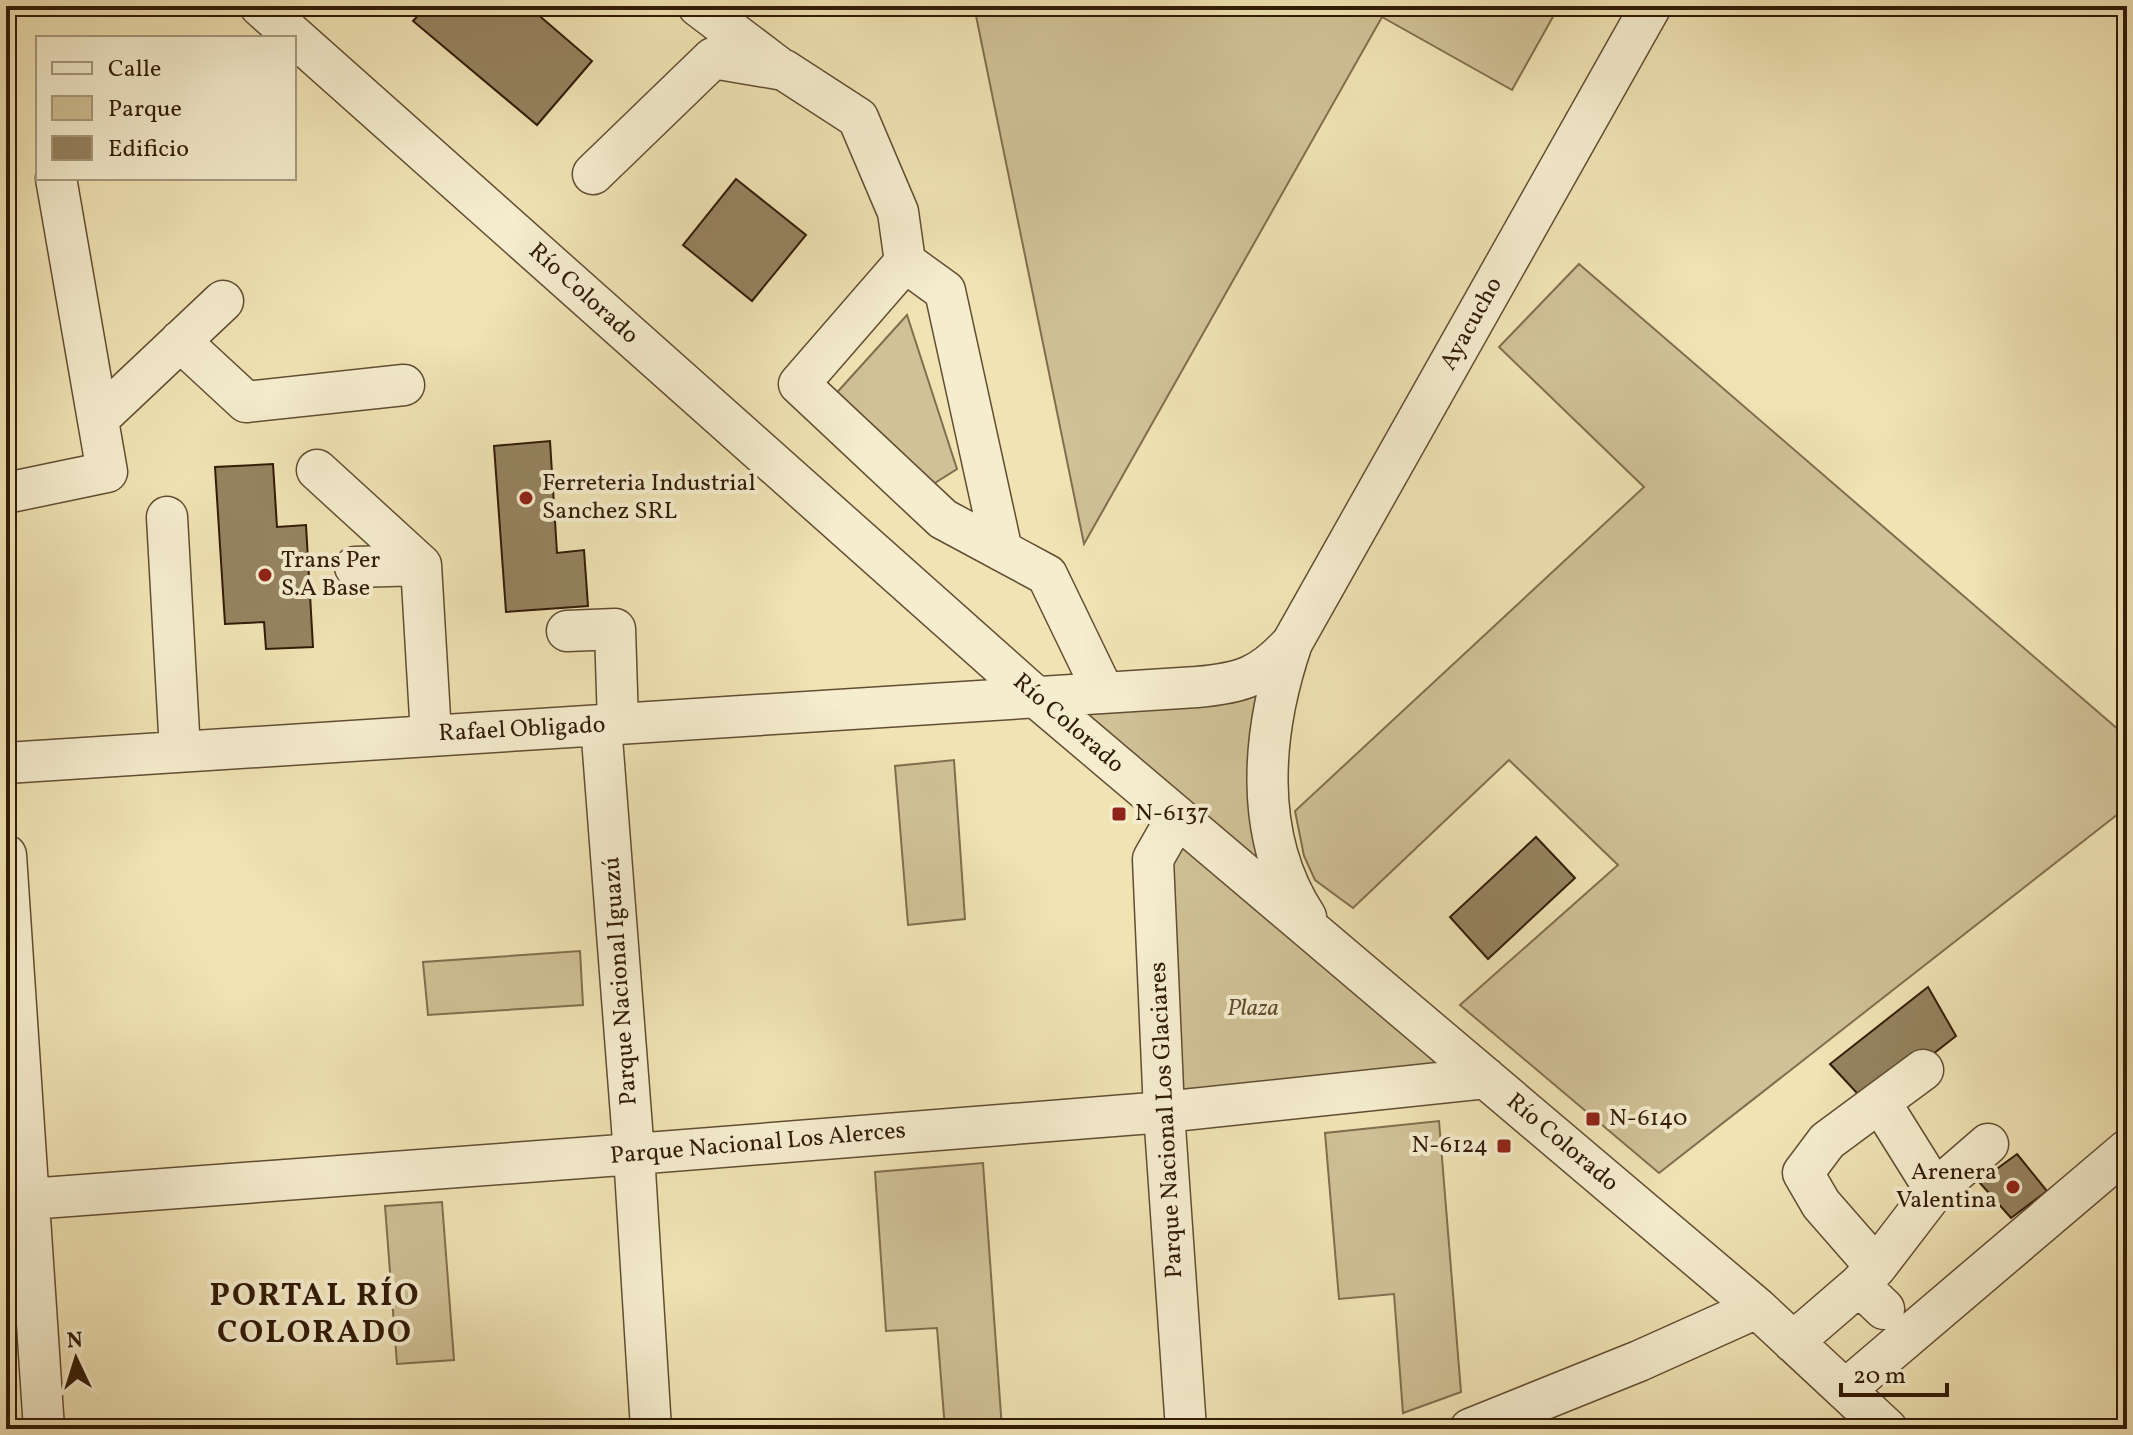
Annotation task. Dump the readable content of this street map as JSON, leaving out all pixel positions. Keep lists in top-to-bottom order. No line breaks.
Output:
{"streets":{"street":["Río Colorado","Ayacucho","Rafael Obligado","Parque Nacional Iguazú","Parque Nacional Los Glaciares","Parque Nacional Los Alerces"]},"crossings":[["Río Colorado","Ayacucho"],["Río Colorado","Rafael Obligado"],["Río Colorado","Parque Nacional Los Glaciares"],["Río Colorado","Parque Nacional Los Alerces"],["Ayacucho","Rafael Obligado"],["Rafael Obligado","Parque Nacional Iguazú"],["Parque Nacional Iguazú","Parque Nacional Los Alerces"],["Parque Nacional Los Glaciares","Parque Nacional Los Alerces"]],"districts":["PORTAL RÍO COLORADO"],"parks":["Plaza"],"places":{"other":["Ferreteria Industrial Sanchez SRL","Trans Per S.A Base","Arenera Valentina"],"transit":["N-6137","N-6140","N-6124"]},"legend":["Calle","Parque","Edificio"],"scale_bar":"20 m","north":"top"}
